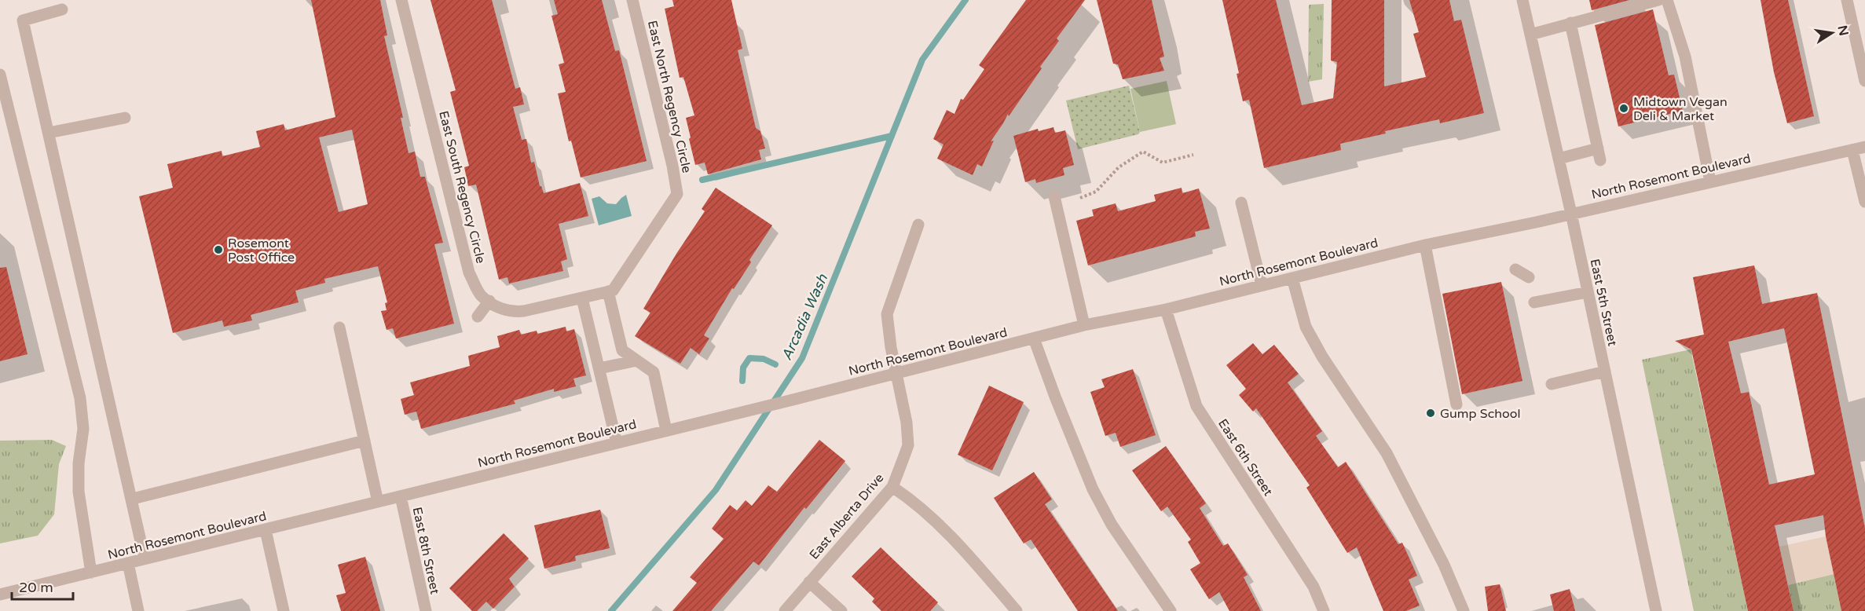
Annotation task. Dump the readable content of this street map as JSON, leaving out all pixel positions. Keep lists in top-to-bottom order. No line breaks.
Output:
{"streets":{"street":["East North Regency Circle","North Rosemont Boulevard","East South Regency Circle","East 5th Street","East 6th Street","East Alberta Drive","East 8th Street"]},"crossings":[["North Rosemont Boulevard","East 5th Street"],["North Rosemont Boulevard","East 6th Street"],["North Rosemont Boulevard","East Alberta Drive"],["North Rosemont Boulevard","East 8th Street"]],"water":["Arcadia Wash"],"places":["Midtown Vegan Deli & Market","Rosemont Post Office","Gump School"],"scale_bar":"20 m","north":"right"}
